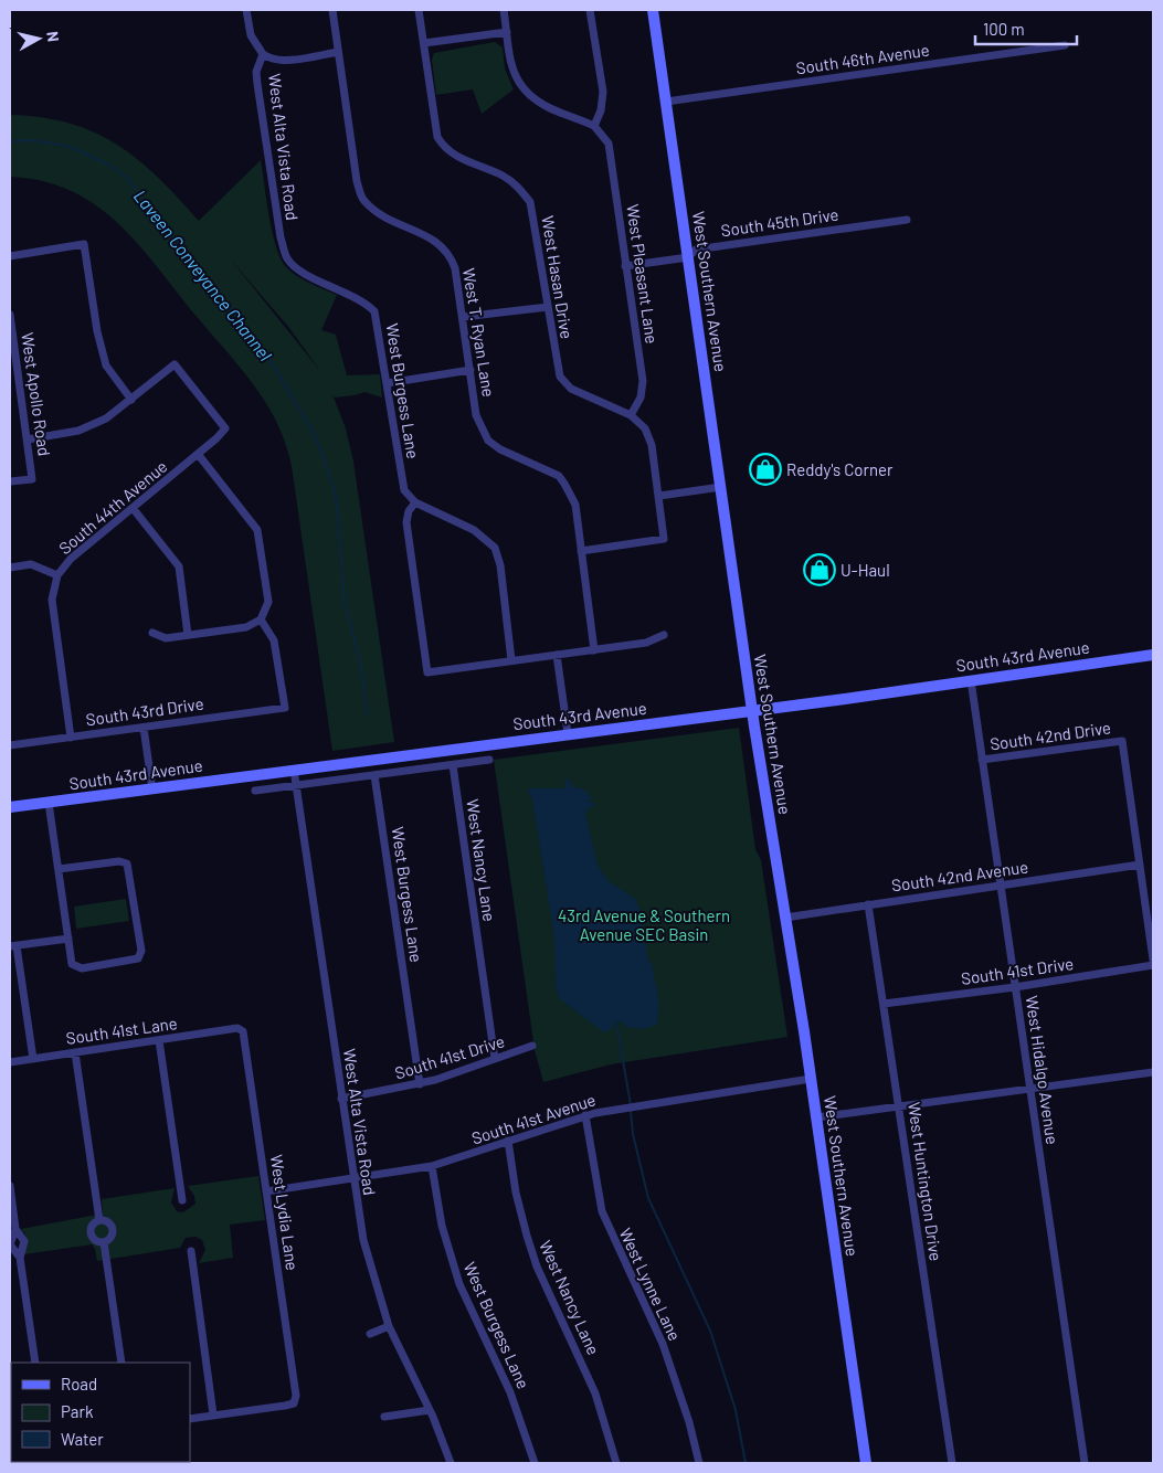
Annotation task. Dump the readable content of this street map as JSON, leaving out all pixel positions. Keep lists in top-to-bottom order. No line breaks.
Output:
{"streets":{"main road":["West Southern Avenue","South 43rd Avenue"],"street":["South 46th Avenue","West Alta Vista Road","South 45th Drive","West Pleasant Lane","West Hasan Drive","West T. Ryan Lane","West Burgess Lane","West Apollo Road","South 44th Avenue","South 43rd Drive","South 42nd Drive","West Nancy Lane","South 42nd Avenue","South 41st Drive","South 41st Lane","West Hidalgo Avenue","South 41st Avenue","West Huntington Drive","West Lydia Lane","West Lynne Lane"]},"crossings":[["South 46th Avenue","West Southern Avenue"],["West Alta Vista Road","West Burgess Lane"],["West Alta Vista Road","South 43rd Avenue"],["West Alta Vista Road","South 41st Drive"],["West Alta Vista Road","South 41st Avenue"],["South 45th Drive","West Pleasant Lane"],["South 45th Drive","West Southern Avenue"],["West Pleasant Lane","West Hasan Drive"],["West Southern Avenue","South 43rd Avenue"],["West Southern Avenue","South 42nd Avenue"],["West Southern Avenue","South 41st Avenue"],["West Burgess Lane","South 41st Drive"],["West Burgess Lane","South 41st Avenue"],["South 43rd Avenue","West Hidalgo Avenue"],["South 42nd Drive","South 42nd Avenue"],["South 42nd Drive","West Hidalgo Avenue"],["West Nancy Lane","South 41st Drive"],["West Nancy Lane","South 41st Avenue"],["South 42nd Avenue","West Hidalgo Avenue"],["South 42nd Avenue","West Huntington Drive"],["South 41st Drive","West Hidalgo Avenue"],["South 41st Drive","West Huntington Drive"],["South 41st Lane","West Lydia Lane"],["South 41st Avenue","West Lydia Lane"],["South 41st Avenue","West Lynne Lane"]],"water":["Laveen Conveyance Channel"],"parks":["43rd Avenue & Southern Avenue SEC Basin"],"places":{"shop":["Reddy's Corner","U-Haul"]},"legend":["Road","Park","Water"],"scale_bar":"100 m","north":"right"}
